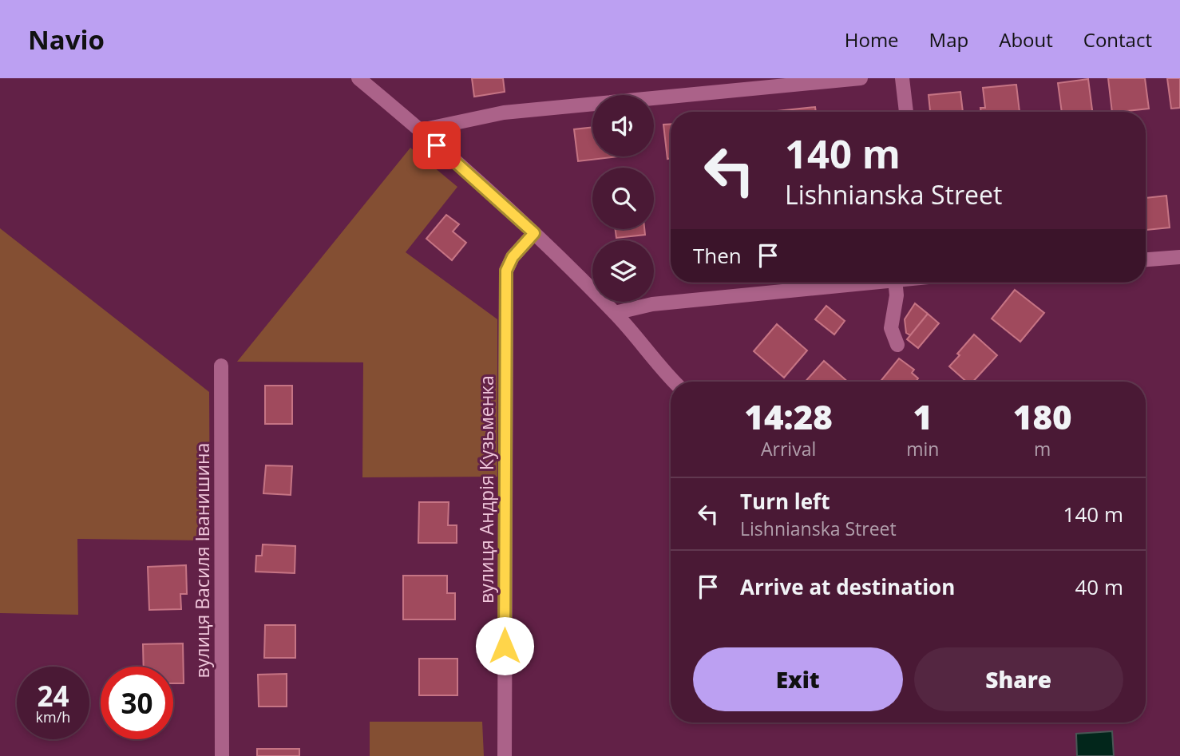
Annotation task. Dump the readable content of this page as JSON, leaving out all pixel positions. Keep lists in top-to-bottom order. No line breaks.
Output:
{"streets":{"street":["вулиця Андрія Кузьменка","вулиця Василя Іванишина"]},"page":{"header":"Navio","nav":["Home","Map","About","Contact"],"turn":["140 m","Lishnianska Street"],"then":"Then","eta":["14:28","Arrival","1","min","180","m"],"list":[{"name":"Turn left","note":"Lishnianska Street","value":"140 m"},{"name":"Arrive at destination","value":"40 m"}],"buttons":["Exit","Share"],"speed":"24 km/h","limit":"30"}}
